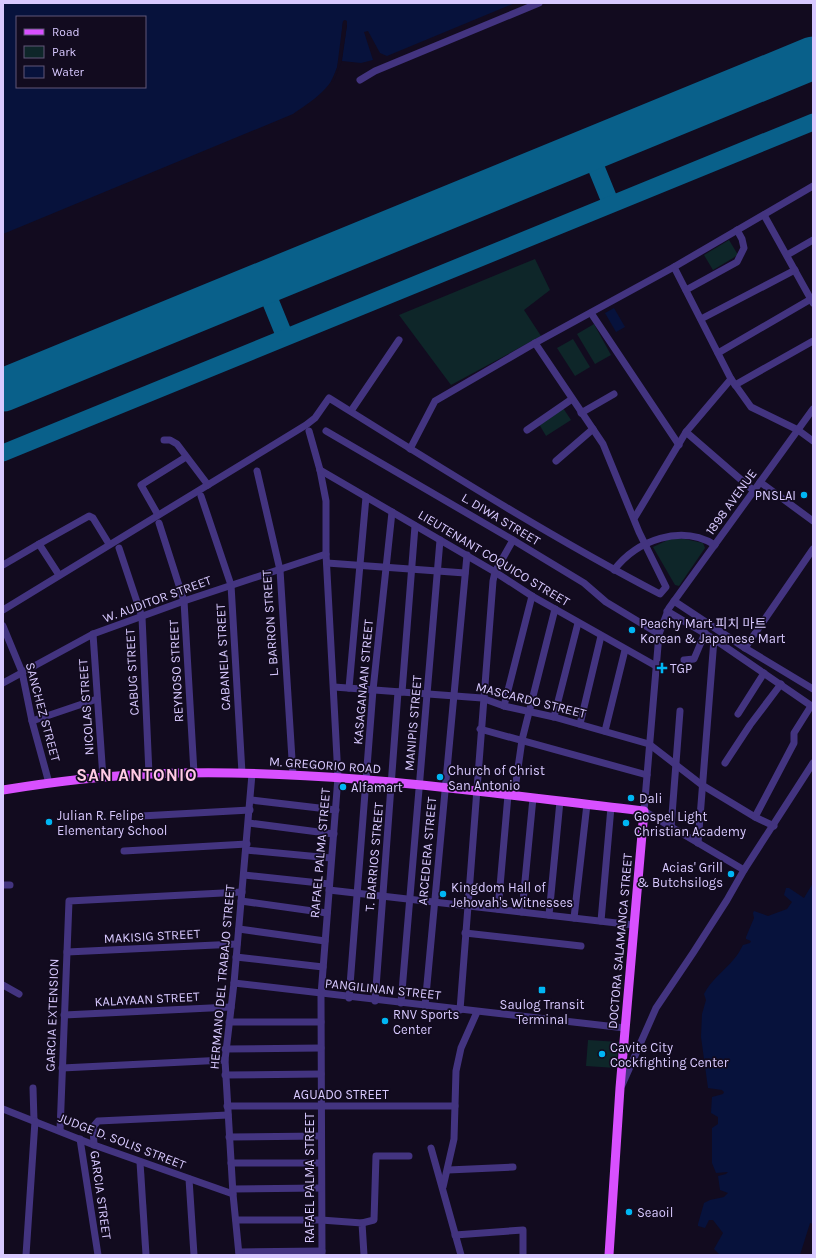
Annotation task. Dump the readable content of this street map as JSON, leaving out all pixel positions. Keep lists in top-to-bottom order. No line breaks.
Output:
{"streets":{"main road":["M. GREGORIO ROAD","DOCTORA SALAMANCA STREET"],"street":["1898 AVENUE","L. DIWA STREET","LIEUTENANT COQUICO STREET","W. AUDITOR STREET","L. BARRON STREET","CABANELA STREET","REYNOSO STREET","CABUG STREET","KASAGANAAN STREET","MASCARDO STREET","NICOLAS STREET","SANCHEZ STREET","MANIPIS STREET","ARCEDERA STREET","RAFAEL PALMA STREET","T. BARRIOS STREET","MAKISIG STREET","HERMANO DEL TRABAJO STREET","PANGILINAN STREET","KALAYAAN STREET","GARCIA EXTENSION","AGUADO STREET","JUDGE D. SOLIS STREET","GARCIA STREET"]},"crossings":[["1898 AVENUE","DOCTORA SALAMANCA STREET"],["L. DIWA STREET","DOCTORA SALAMANCA STREET"],["LIEUTENANT COQUICO STREET","KASAGANAAN STREET"],["LIEUTENANT COQUICO STREET","MANIPIS STREET"],["LIEUTENANT COQUICO STREET","ARCEDERA STREET"],["LIEUTENANT COQUICO STREET","RAFAEL PALMA STREET"],["LIEUTENANT COQUICO STREET","T. BARRIOS STREET"],["LIEUTENANT COQUICO STREET","DOCTORA SALAMANCA STREET"],["W. AUDITOR STREET","L. BARRON STREET"],["W. AUDITOR STREET","CABANELA STREET"],["W. AUDITOR STREET","REYNOSO STREET"],["W. AUDITOR STREET","CABUG STREET"],["W. AUDITOR STREET","NICOLAS STREET"],["W. AUDITOR STREET","SANCHEZ STREET"],["W. AUDITOR STREET","RAFAEL PALMA STREET"],["L. BARRON STREET","M. GREGORIO ROAD"],["CABANELA STREET","M. GREGORIO ROAD"],["REYNOSO STREET","M. GREGORIO ROAD"],["CABUG STREET","M. GREGORIO ROAD"],["KASAGANAAN STREET","MASCARDO STREET"],["KASAGANAAN STREET","M. GREGORIO ROAD"],["KASAGANAAN STREET","PANGILINAN STREET"],["MASCARDO STREET","MANIPIS STREET"],["MASCARDO STREET","ARCEDERA STREET"],["MASCARDO STREET","RAFAEL PALMA STREET"],["MASCARDO STREET","T. BARRIOS STREET"],["MASCARDO STREET","DOCTORA SALAMANCA STREET"],["NICOLAS STREET","M. GREGORIO ROAD"],["SANCHEZ STREET","M. GREGORIO ROAD"],["MANIPIS STREET","M. GREGORIO ROAD"],["MANIPIS STREET","PANGILINAN STREET"],["M. GREGORIO ROAD","ARCEDERA STREET"],["M. GREGORIO ROAD","RAFAEL PALMA STREET"],["M. GREGORIO ROAD","T. BARRIOS STREET"],["M. GREGORIO ROAD","DOCTORA SALAMANCA STREET"],["M. GREGORIO ROAD","HERMANO DEL TRABAJO STREET"],["ARCEDERA STREET","PANGILINAN STREET"],["RAFAEL PALMA STREET","PANGILINAN STREET"],["RAFAEL PALMA STREET","AGUADO STREET"],["RAFAEL PALMA STREET","JUDGE D. SOLIS STREET"],["T. BARRIOS STREET","PANGILINAN STREET"],["MAKISIG STREET","HERMANO DEL TRABAJO STREET"],["MAKISIG STREET","GARCIA EXTENSION"],["DOCTORA SALAMANCA STREET","PANGILINAN STREET"],["HERMANO DEL TRABAJO STREET","PANGILINAN STREET"],["HERMANO DEL TRABAJO STREET","KALAYAAN STREET"],["HERMANO DEL TRABAJO STREET","GARCIA EXTENSION"],["HERMANO DEL TRABAJO STREET","AGUADO STREET"],["HERMANO DEL TRABAJO STREET","JUDGE D. SOLIS STREET"],["KALAYAAN STREET","GARCIA EXTENSION"],["GARCIA EXTENSION","JUDGE D. SOLIS STREET"],["JUDGE D. SOLIS STREET","GARCIA STREET"]],"districts":["SAN ANTONIO"],"places":{"other":["PNSLAI","Peachy Mart 피치 마트 Korean & Japanese Mart","Church of Christ San Antonio","Alfamart","Dali","Julian R. Felipe Elementary School","Gospel Light Christian Academy","Acias' Grill & Butchsilogs","Kingdom Hall of Jehovah's Witnesses","RNV Sports Center","Cavite City Cockfighting Center","Seaoil"],"health":["TGP"],"transit":["Saulog Transit Terminal"]},"legend":["Road","Park","Water"]}
